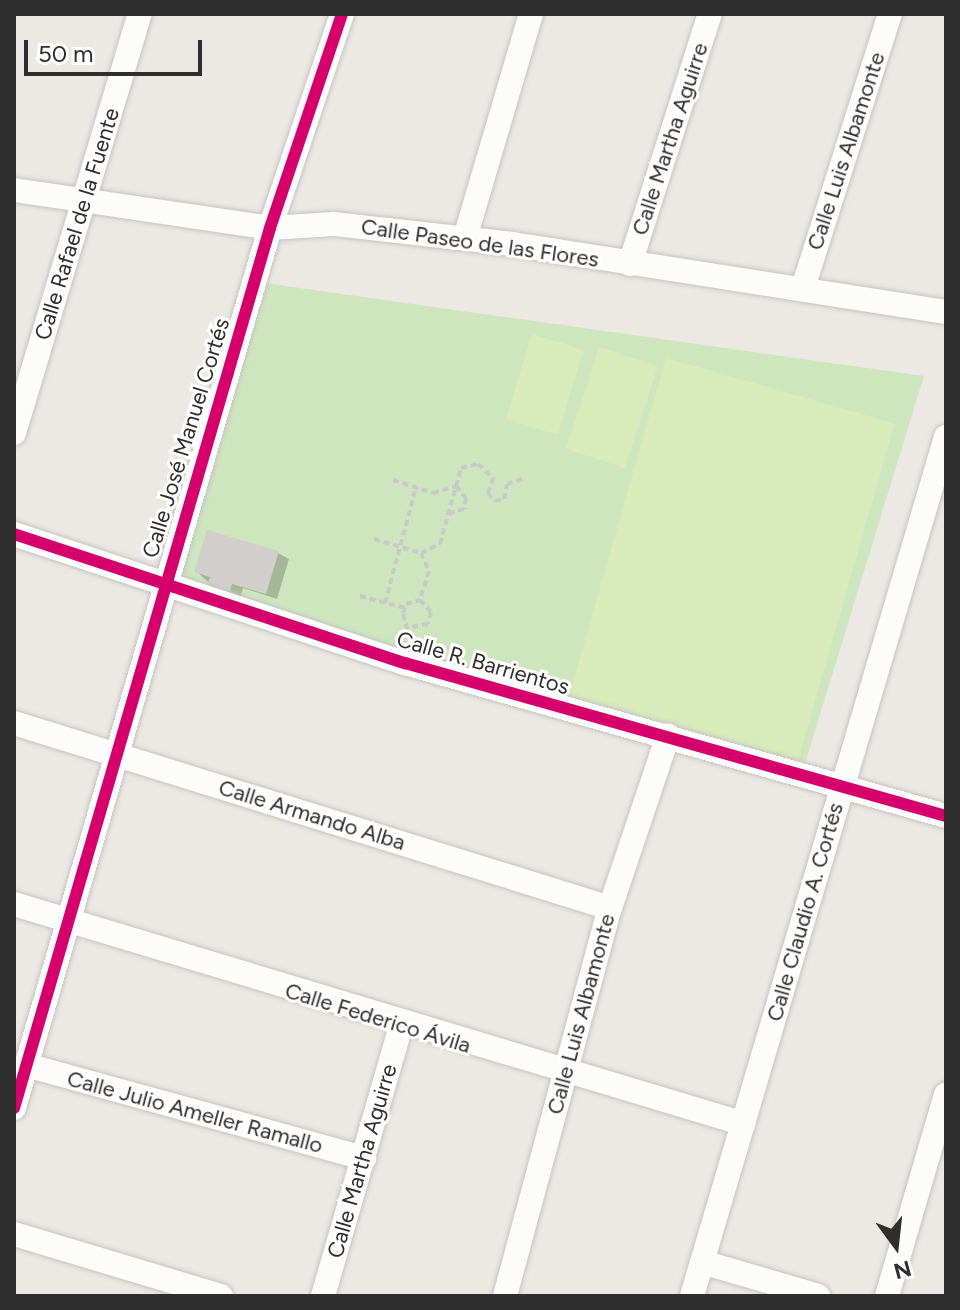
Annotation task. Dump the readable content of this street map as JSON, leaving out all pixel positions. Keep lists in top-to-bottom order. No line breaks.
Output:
{"streets":{"street":["Calle Martha Aguirre","Calle Luis Albamonte","Calle Rafael de la Fuente","Calle Paseo de las Flores","Calle José Manuel Cortés","Calle R. Barrientos","Calle Armando Alba","Calle Claudio A. Cortés","Calle Federico Ávila","Calle Julio Ameller Ramallo"]},"crossings":[["Calle Martha Aguirre","Calle Paseo de las Flores"],["Calle Martha Aguirre","Calle Federico Ávila"],["Calle Martha Aguirre","Calle Julio Ameller Ramallo"],["Calle Luis Albamonte","Calle Paseo de las Flores"],["Calle Luis Albamonte","Calle R. Barrientos"],["Calle Luis Albamonte","Calle Armando Alba"],["Calle Luis Albamonte","Calle Federico Ávila"],["Calle Rafael de la Fuente","Calle Paseo de las Flores"],["Calle Paseo de las Flores","Calle José Manuel Cortés"],["Calle José Manuel Cortés","Calle R. Barrientos"],["Calle José Manuel Cortés","Calle Armando Alba"],["Calle José Manuel Cortés","Calle Federico Ávila"],["Calle José Manuel Cortés","Calle Julio Ameller Ramallo"],["Calle R. Barrientos","Calle Claudio A. Cortés"],["Calle Claudio A. Cortés","Calle Federico Ávila"]],"scale_bar":"50 m","north":"bottom"}
